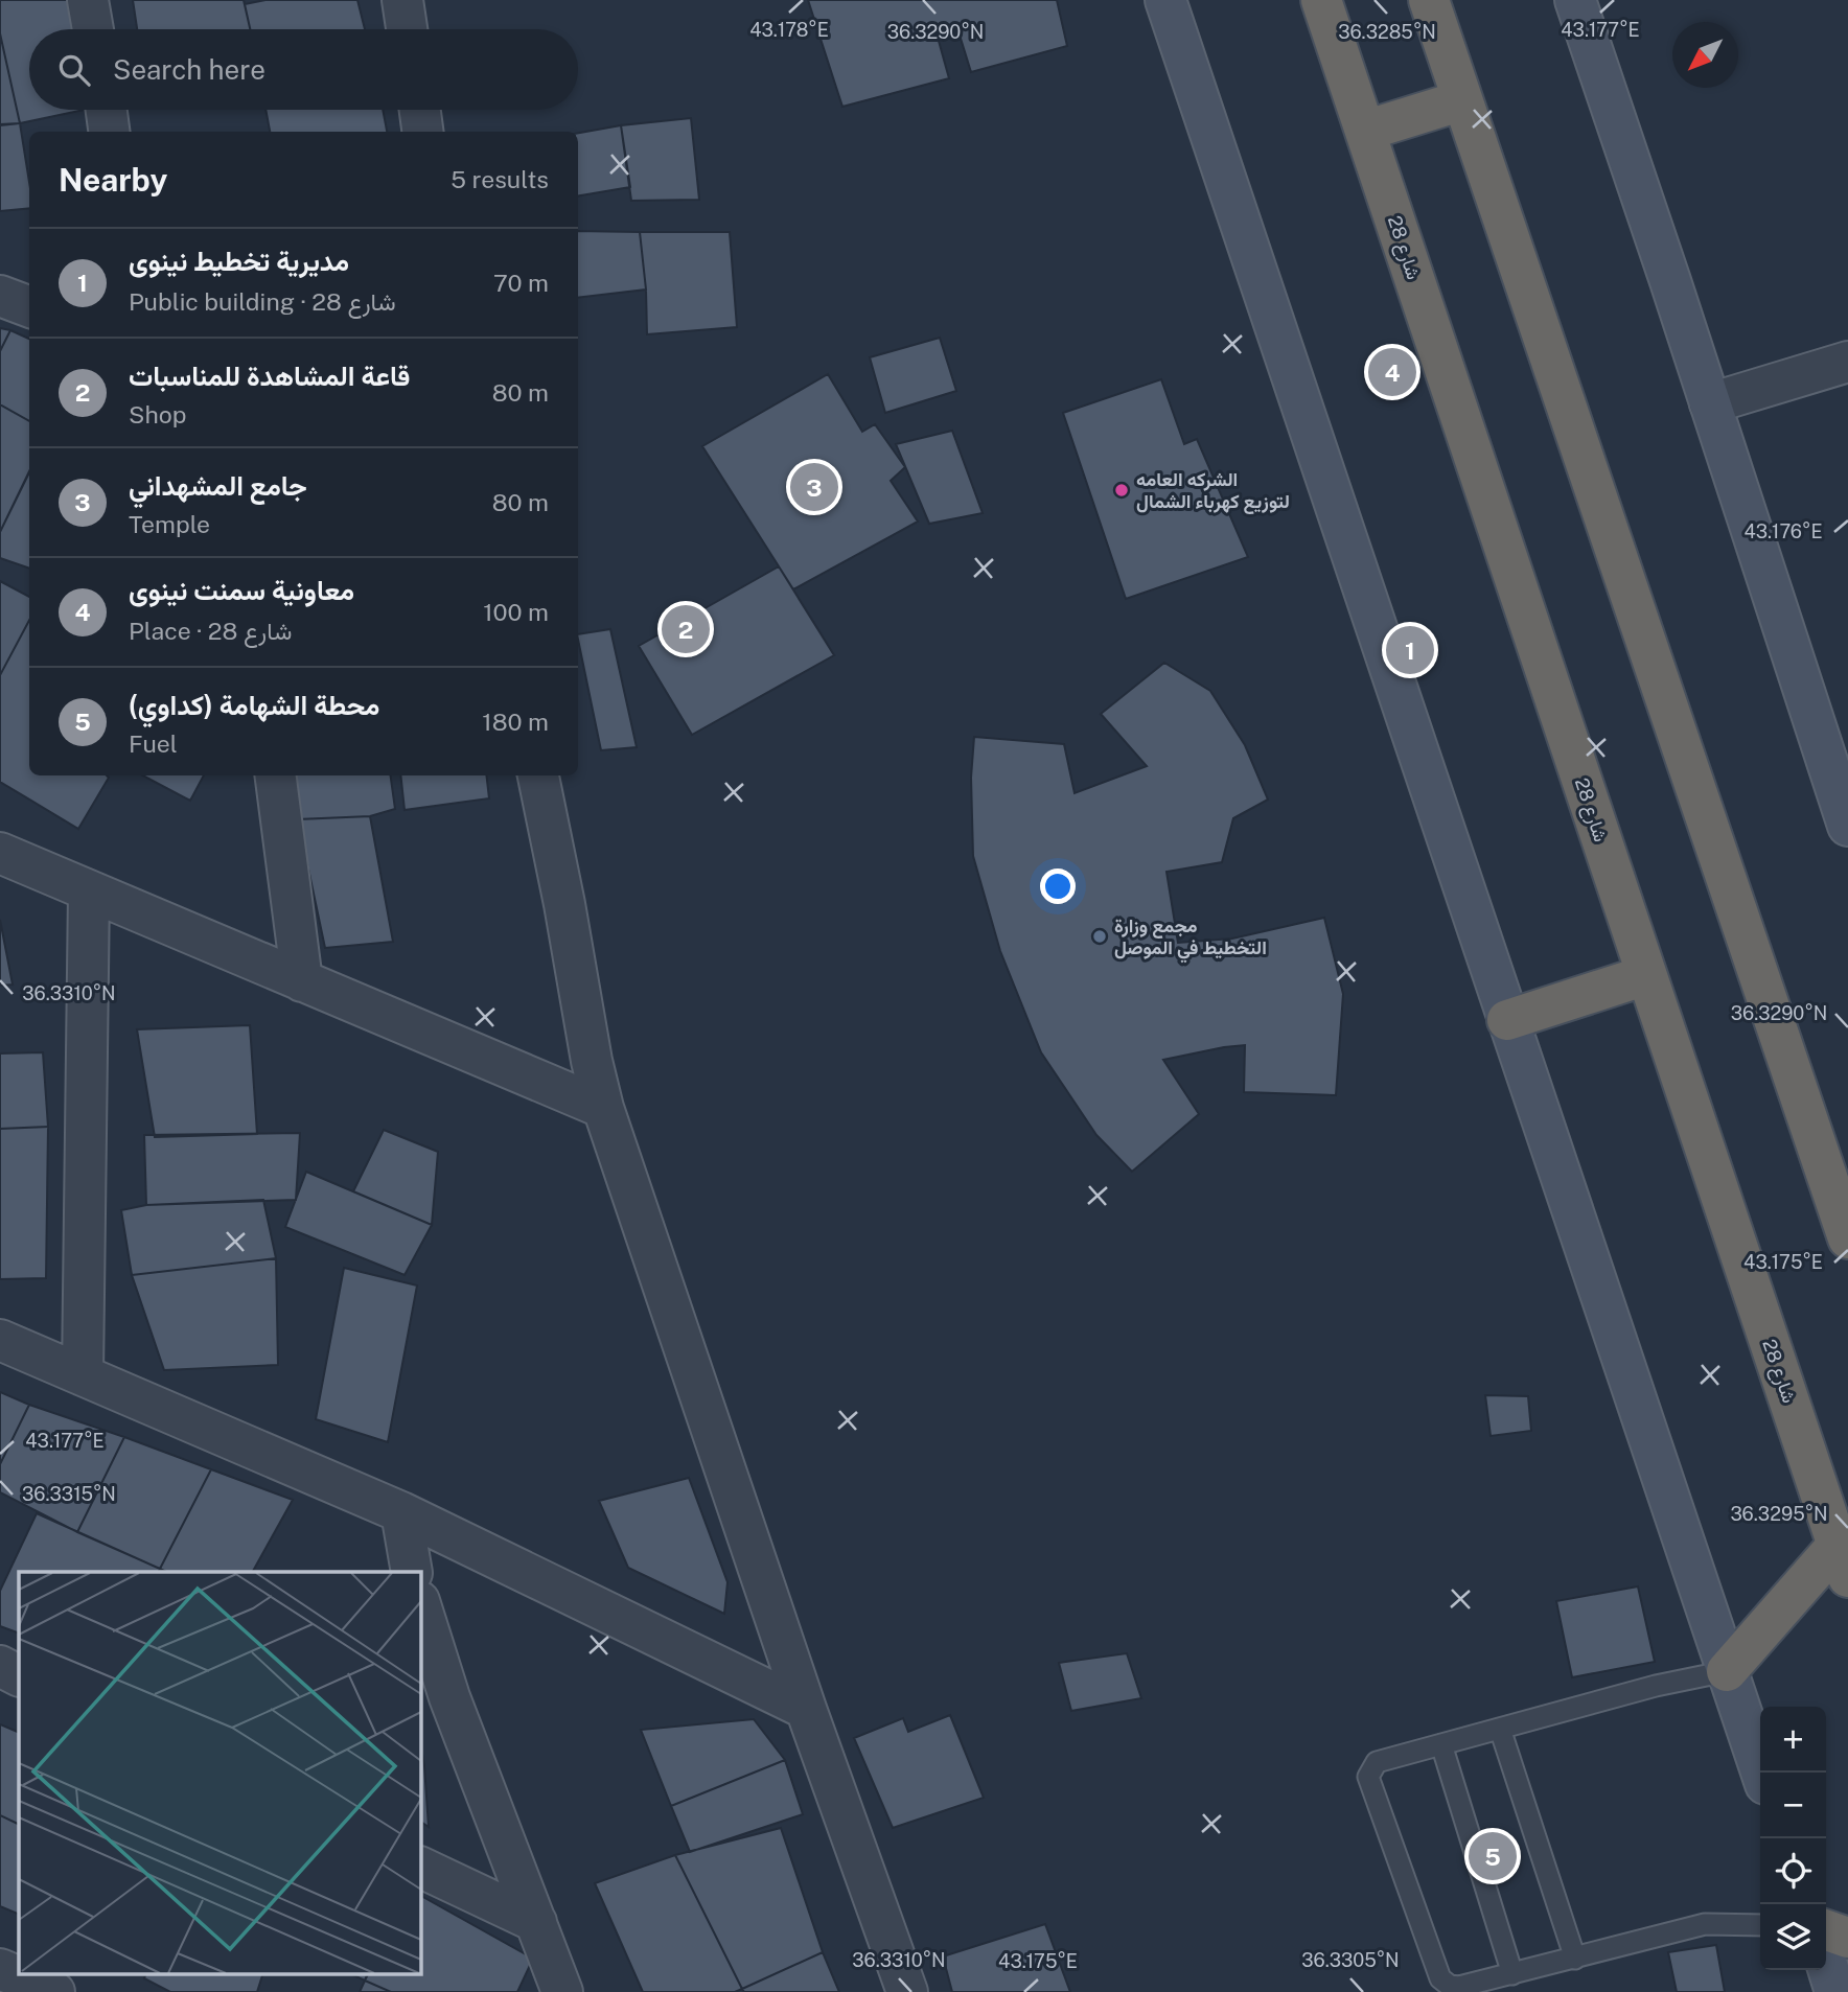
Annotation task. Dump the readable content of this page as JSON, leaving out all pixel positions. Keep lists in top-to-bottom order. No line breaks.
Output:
{"streets":{"highway":["شارع 28"]},"places":["الشركه العامه لتوزيع كهرباء الشمال","مجمع وزارة التخطيط في الموصل"],"north":"bottom left","page":{"search":"Search here","heading":["Nearby","5 results"],"list":[{"mark":"1","name":"مديرية تخطيط نينوى","note":"Public building · شارع 28","value":"70 m"},{"mark":"2","name":"قاعة المشاهدة للمناسبات","note":"Shop","value":"80 m"},{"mark":"3","name":"جامع المشهداني","note":"Temple","value":"80 m"},{"mark":"4","name":"معاونية سمنت نينوى","note":"Place · شارع 28","value":"100 m"},{"mark":"5","name":"محطة الشهامة (كداوي)","note":"Fuel","value":"180 m"}],"pins":["4","3","2","1","5"],"map_buttons":["+","−"]},"coordinates":["43.177°E","43.178°E","36.3290°N","36.3285°N","43.176°E","36.3310°N","43.175°E","36.3315°N","36.3295°N","36.3305°N"]}
